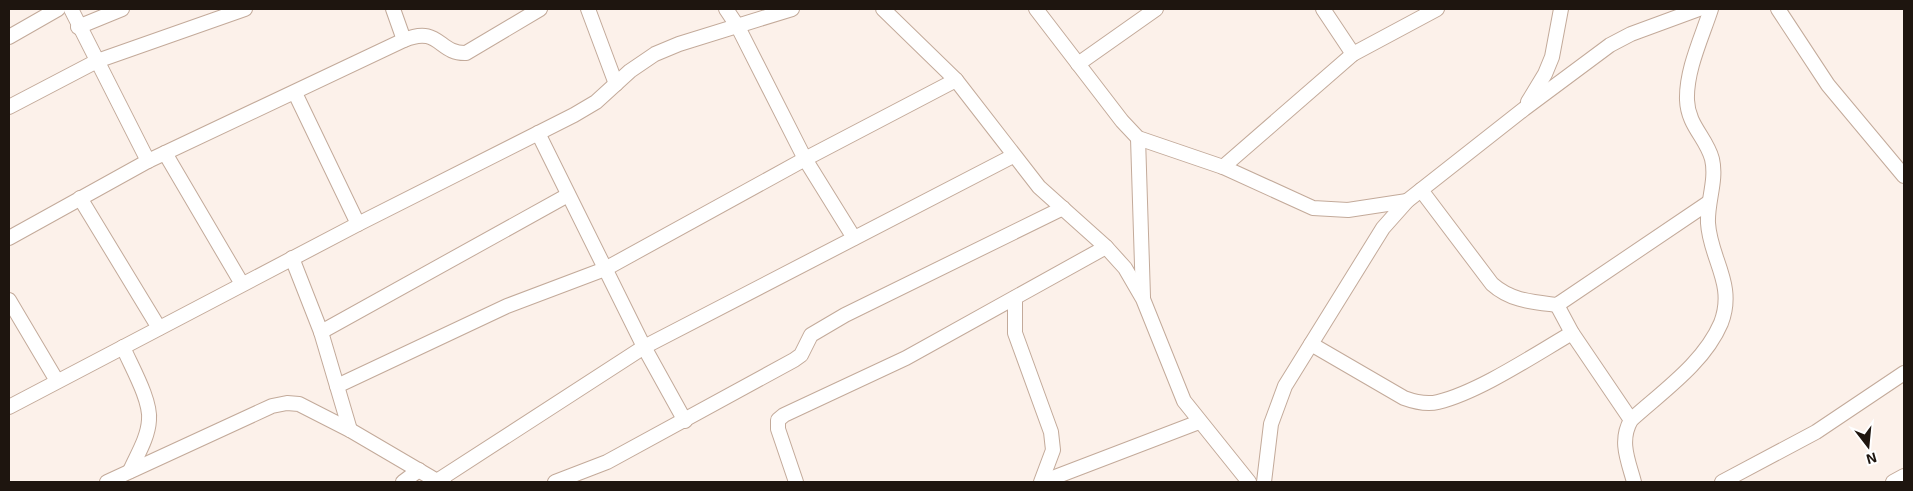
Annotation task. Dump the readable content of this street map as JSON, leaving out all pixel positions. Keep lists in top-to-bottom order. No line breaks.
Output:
{"north":"bottom"}
